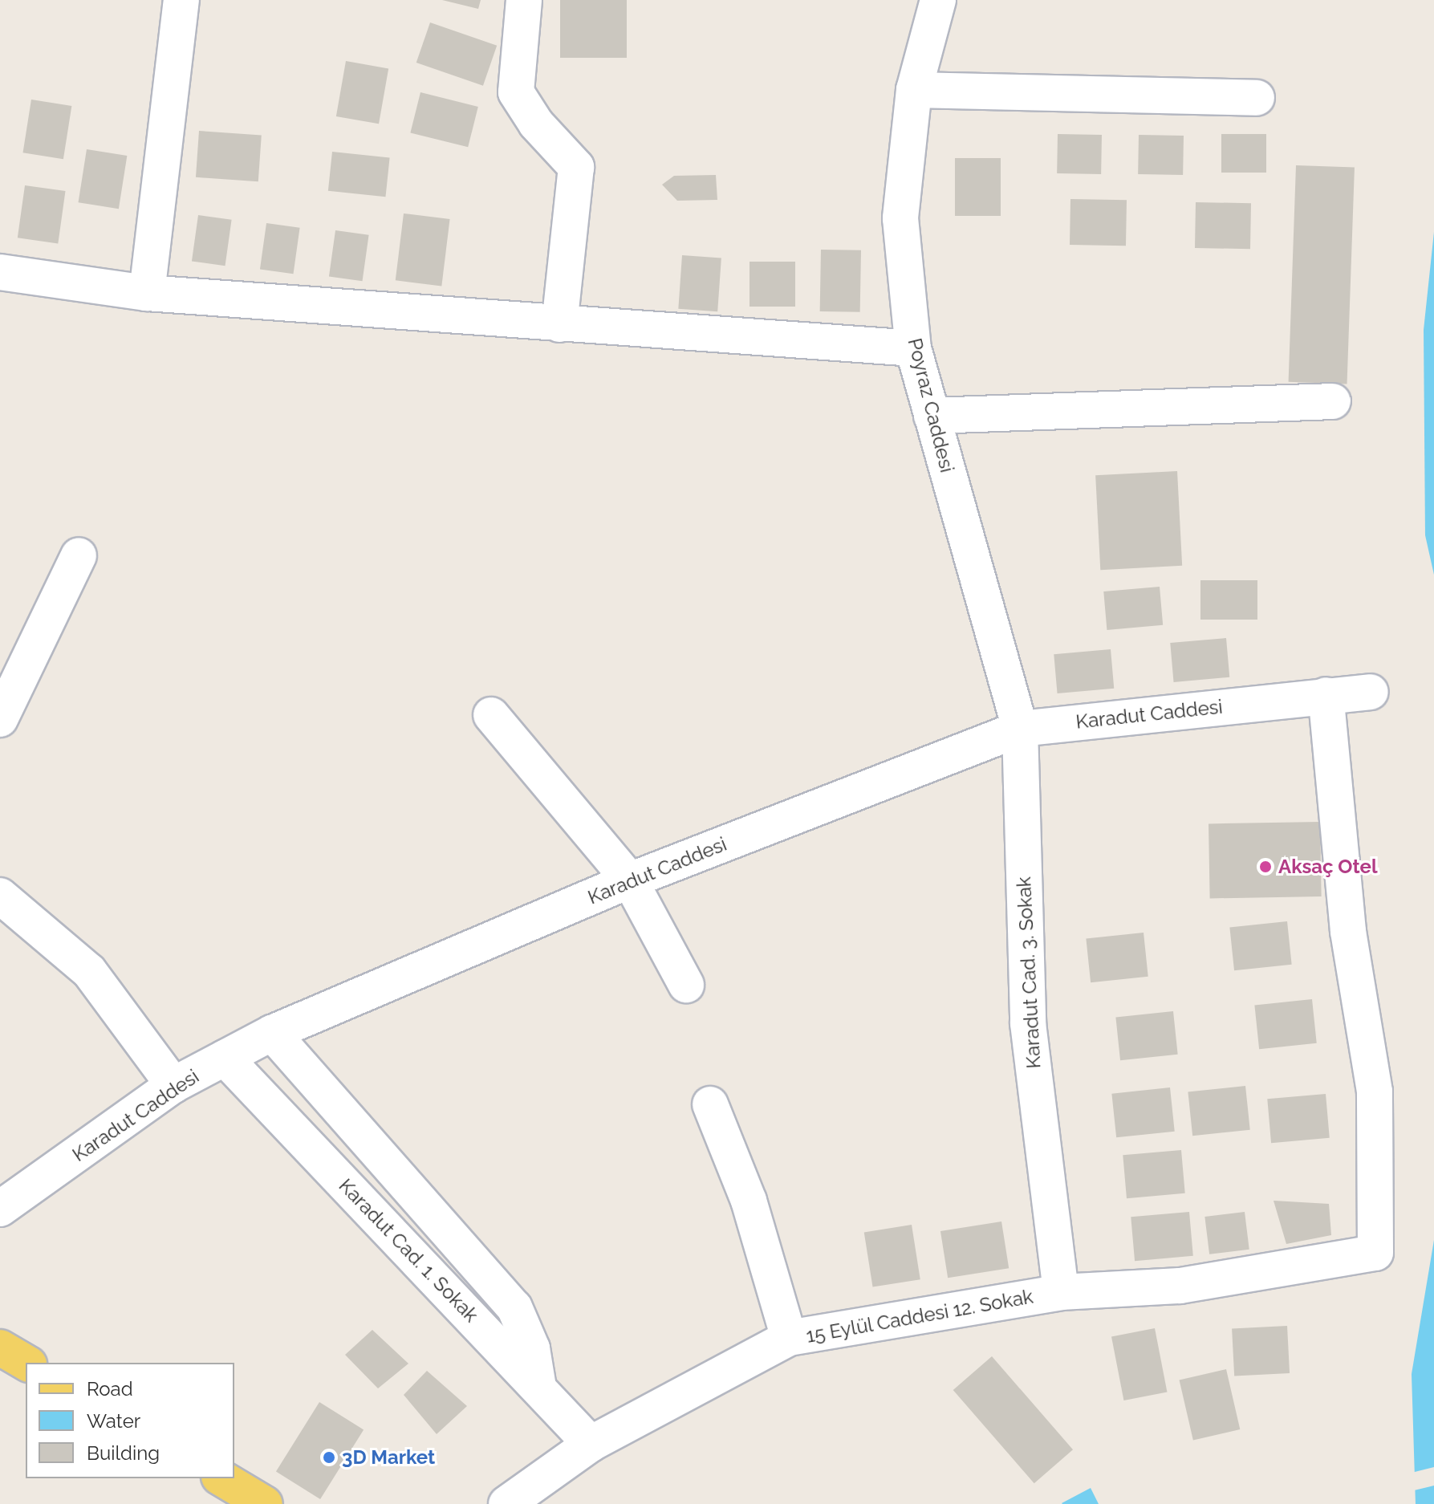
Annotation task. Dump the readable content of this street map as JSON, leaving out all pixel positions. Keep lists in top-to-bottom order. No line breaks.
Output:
{"streets":{"street":["Poyraz Caddesi","Karadut Caddesi","Karadut Cad. 3. Sokak","Karadut Cad. 1. Sokak","15 Eylül Caddesi 12. Sokak"]},"crossings":[["Poyraz Caddesi","Karadut Caddesi"],["Poyraz Caddesi","Karadut Cad. 3. Sokak"],["Karadut Caddesi","Karadut Cad. 3. Sokak"],["Karadut Caddesi","Karadut Cad. 1. Sokak"],["Karadut Caddesi","15 Eylül Caddesi 12. Sokak"],["Karadut Cad. 3. Sokak","15 Eylül Caddesi 12. Sokak"],["Karadut Cad. 1. Sokak","15 Eylül Caddesi 12. Sokak"]],"places":["Aksaç Otel","3D Market"],"legend":["Road","Water","Building"]}
